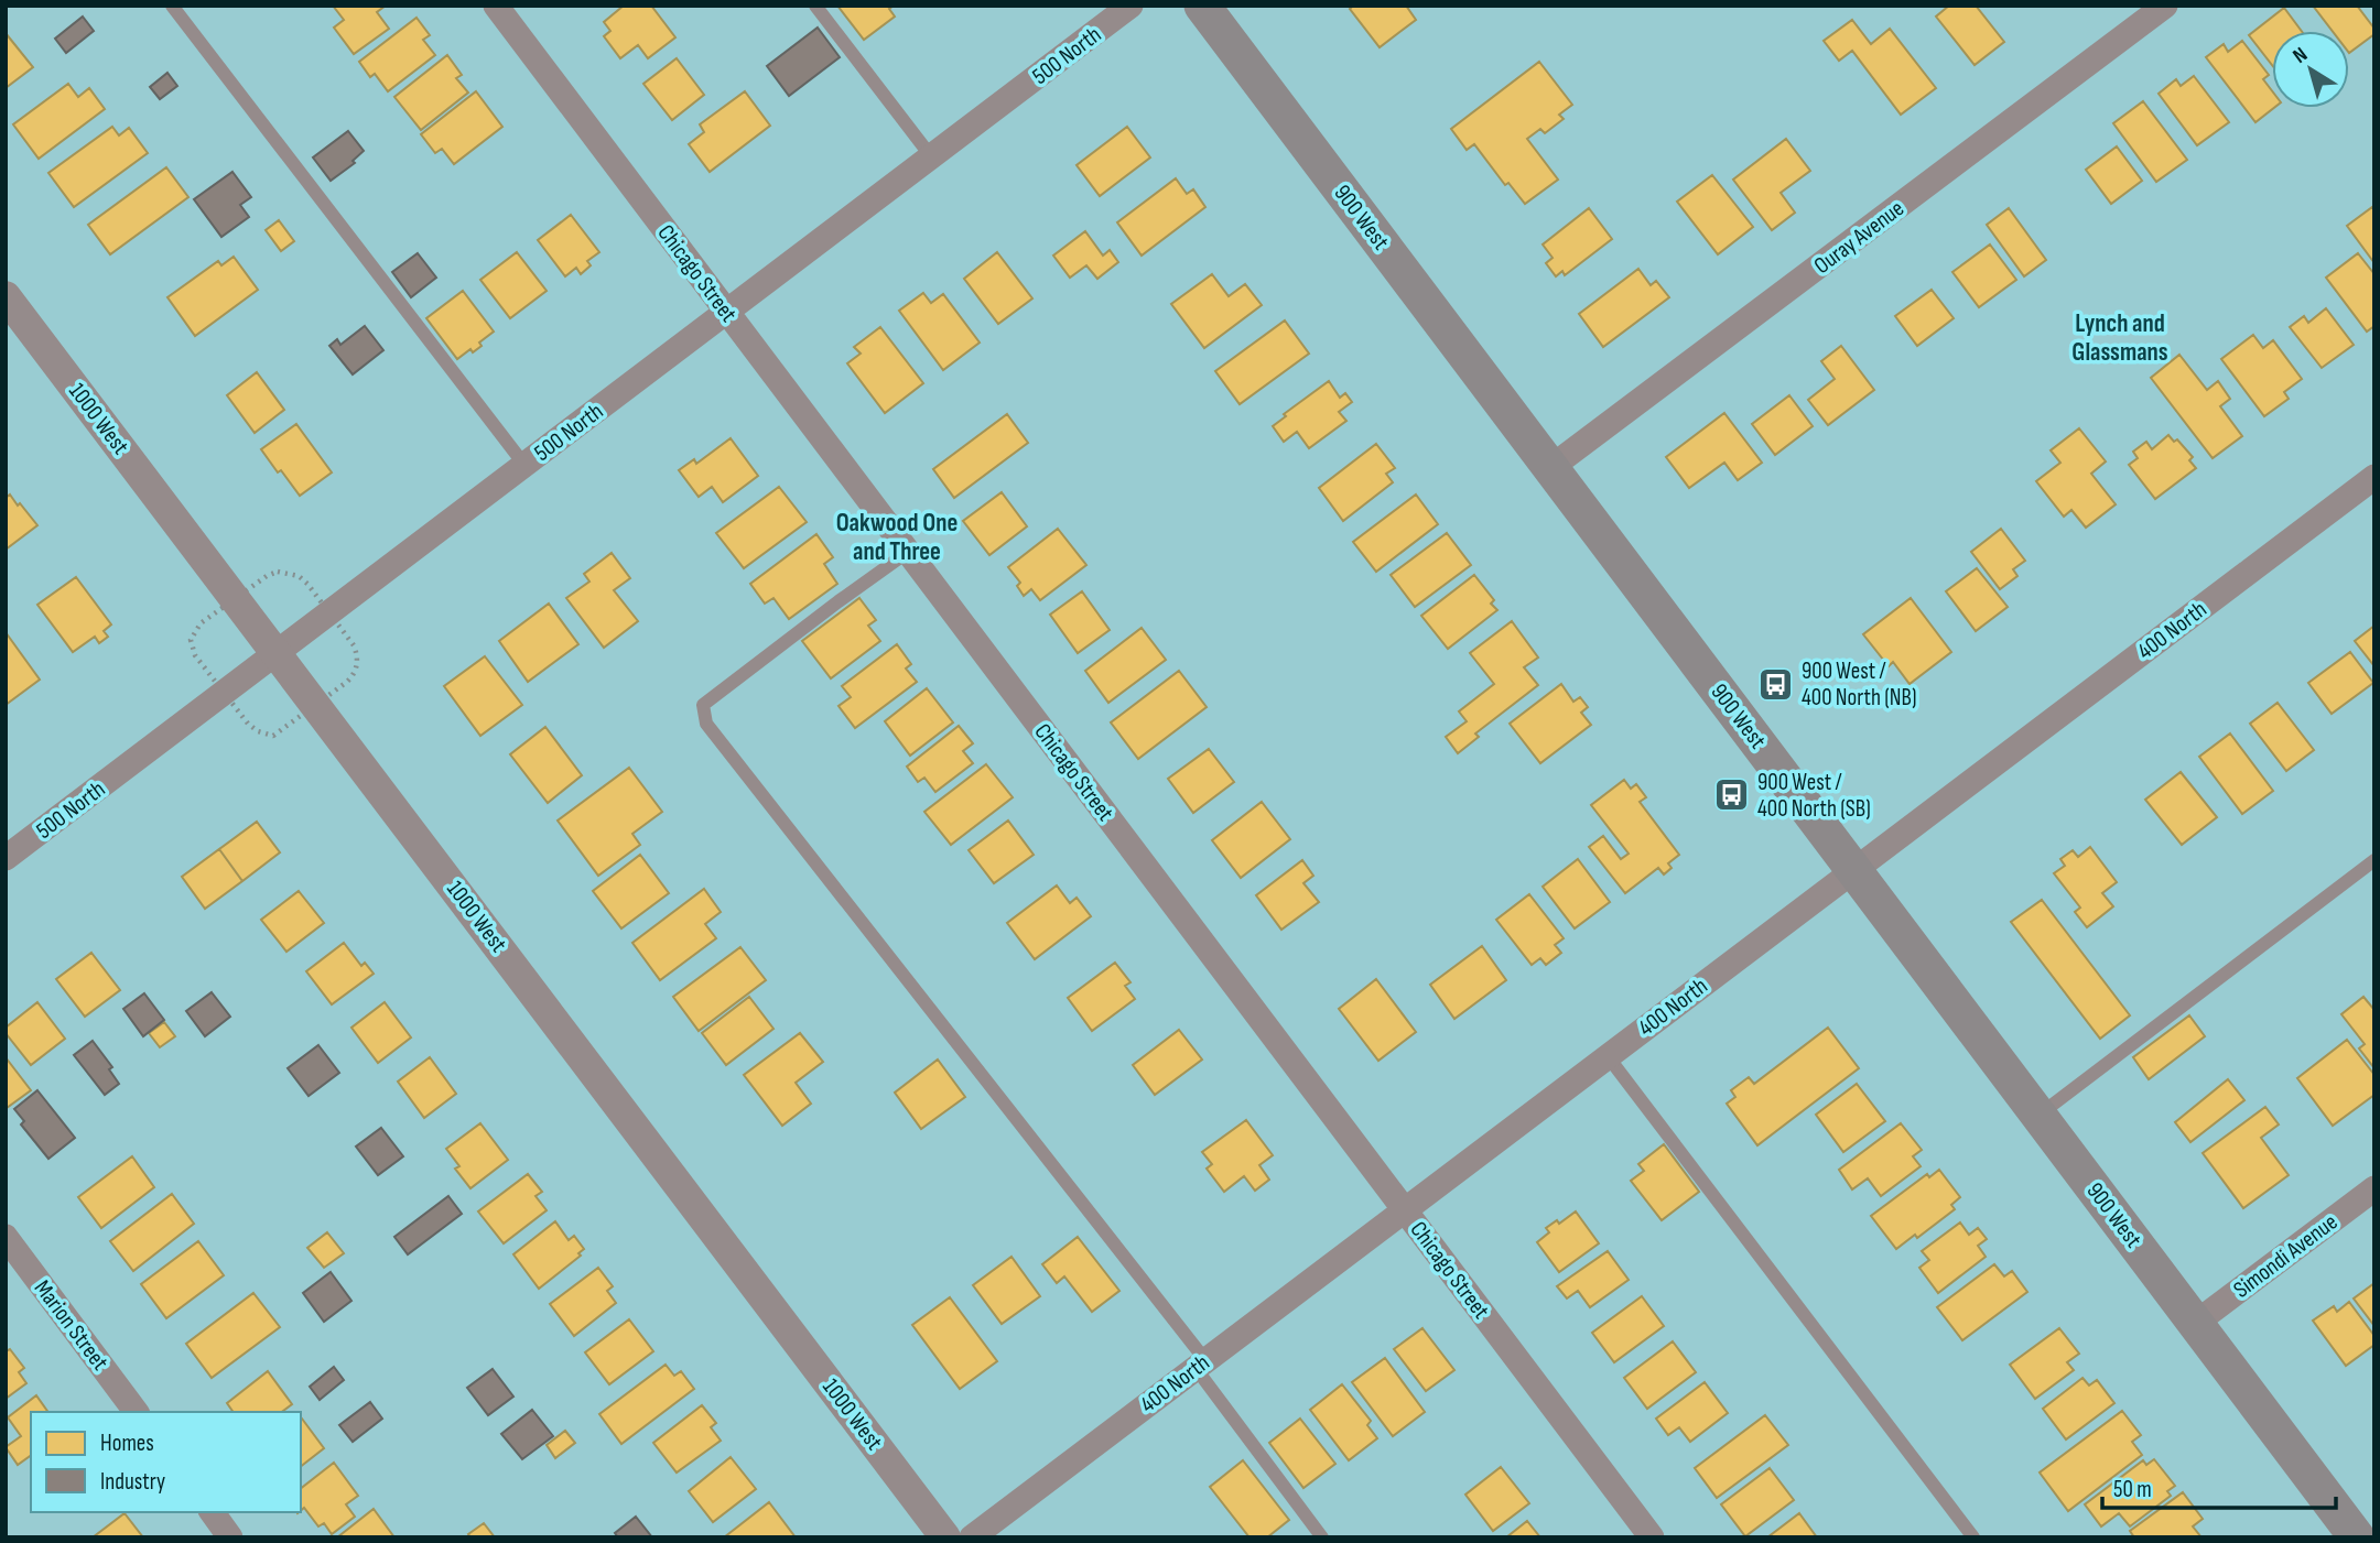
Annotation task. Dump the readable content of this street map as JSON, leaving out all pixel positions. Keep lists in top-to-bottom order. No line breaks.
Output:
{"streets":{"main road":["900 West"],"street":["500 North","Ouray Avenue","Chicago Street","1000 West","400 North","Simondi Avenue","Marion Street"]},"crossings":[["500 North","Chicago Street"],["500 North","1000 West"],["900 West","Ouray Avenue"],["900 West","400 North"],["900 West","Simondi Avenue"],["Chicago Street","400 North"]],"districts":["Lynch and Glassmans","Oakwood One and Three"],"places":{"bus stop":["900 West / 400 North (NB)","900 West / 400 North (SB)"]},"legend":["Homes","Industry"],"scale_bar":"50 m","north":"top left"}
